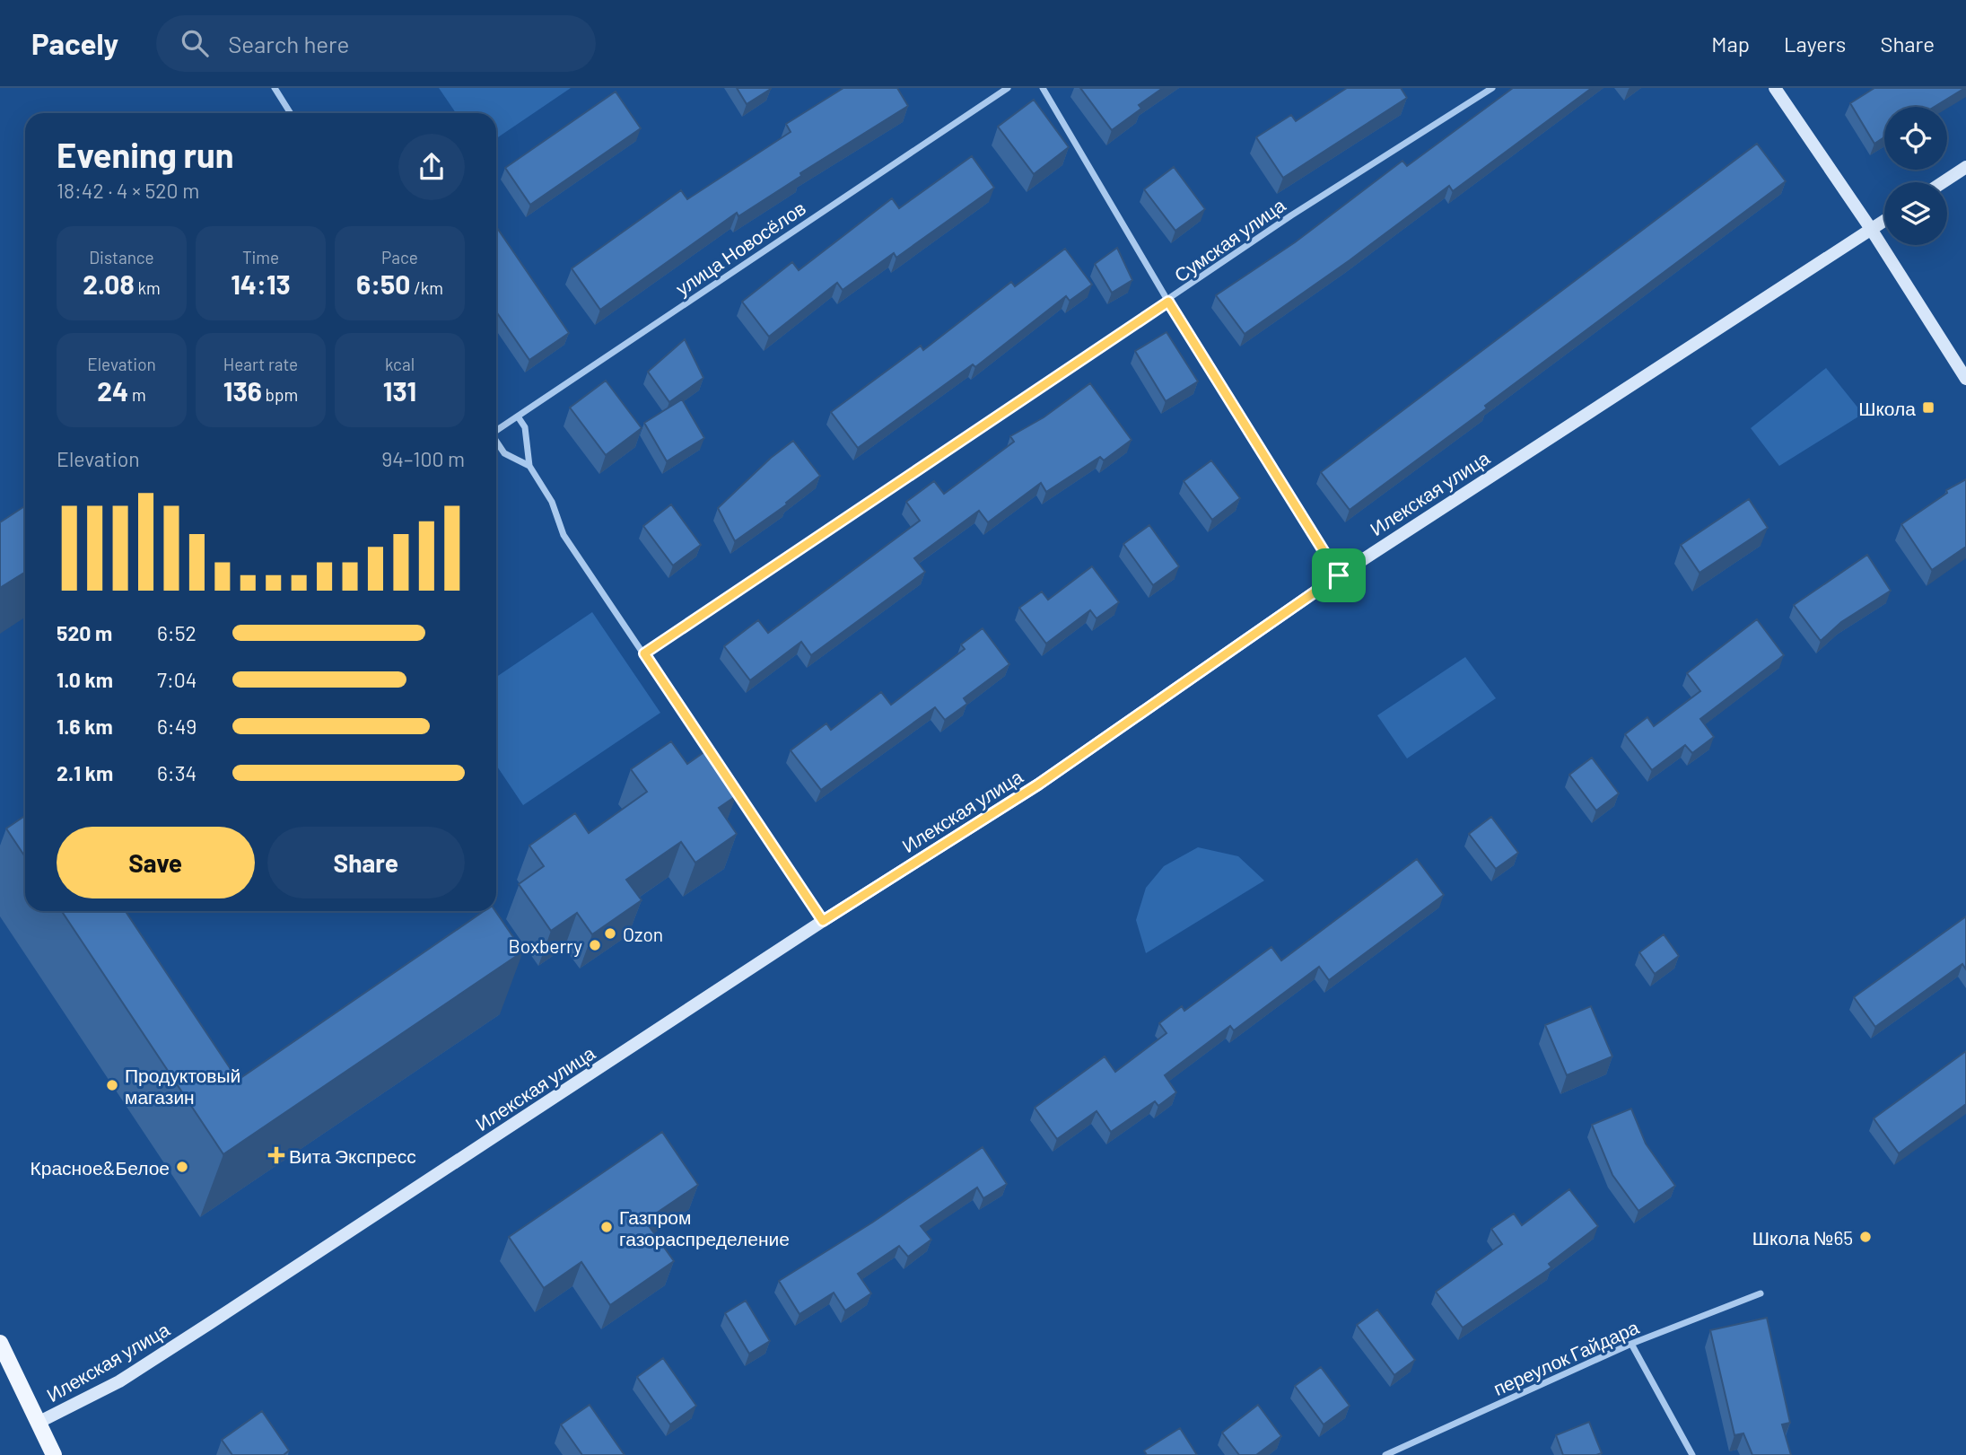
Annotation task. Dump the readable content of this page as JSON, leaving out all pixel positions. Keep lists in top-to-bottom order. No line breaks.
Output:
{"streets":{"street":["Сумская улица","улица Новосёлов","Илекская улица","переулок Гайдара"]},"places":{"transit":["Школа"],"other":["Ozon","Boxberry","Продуктовый магазин","Красное&Белое","Газпром газораспределение","Школа №65"],"health":["Вита Экспресс"]},"page":{"header":"Pacely","search":"Search here","nav":["Map","Layers","Share"],"heading":["Evening run","18:42 · 4 × 520 m"],"stats":[["Distance","2.08 km"],["Time","14:13"],["Pace","6:50 /km"],["Elevation","24 m"],["Heart rate","136 bpm"],["kcal","131"]],"chart":["Elevation","94–100 m"],"list":[{"name":"520 m","note":"6:52"},{"name":"1.0 km","note":"7:04"},{"name":"1.6 km","note":"6:49"},{"name":"2.1 km","note":"6:34"}],"buttons":["Save","Share"]}}
